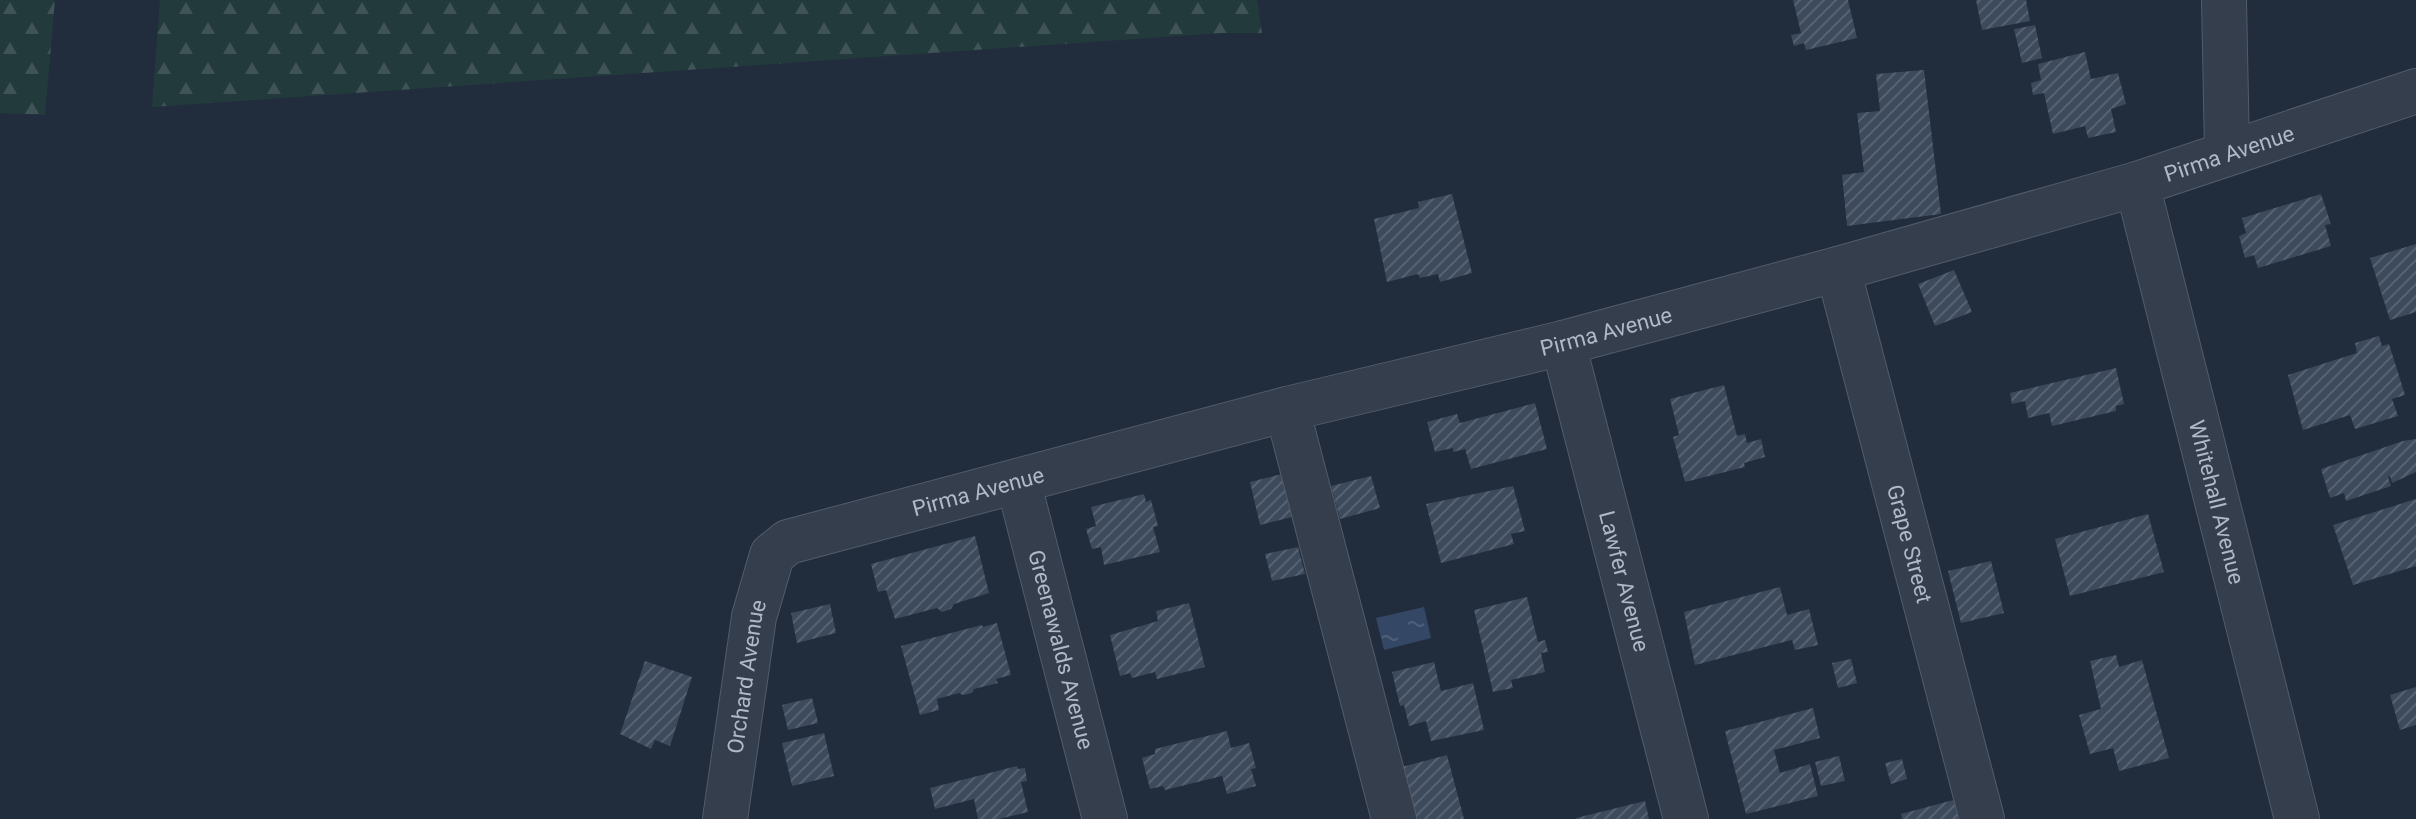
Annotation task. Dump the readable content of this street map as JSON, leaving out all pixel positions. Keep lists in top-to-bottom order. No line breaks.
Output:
{"streets":{"street":["Pirma Avenue","Whitehall Avenue","Grape Street","Lawfer Avenue","Greenawalds Avenue","Orchard Avenue"]},"crossings":[["Pirma Avenue","Whitehall Avenue"],["Pirma Avenue","Grape Street"],["Pirma Avenue","Lawfer Avenue"],["Pirma Avenue","Greenawalds Avenue"],["Pirma Avenue","Orchard Avenue"]]}
